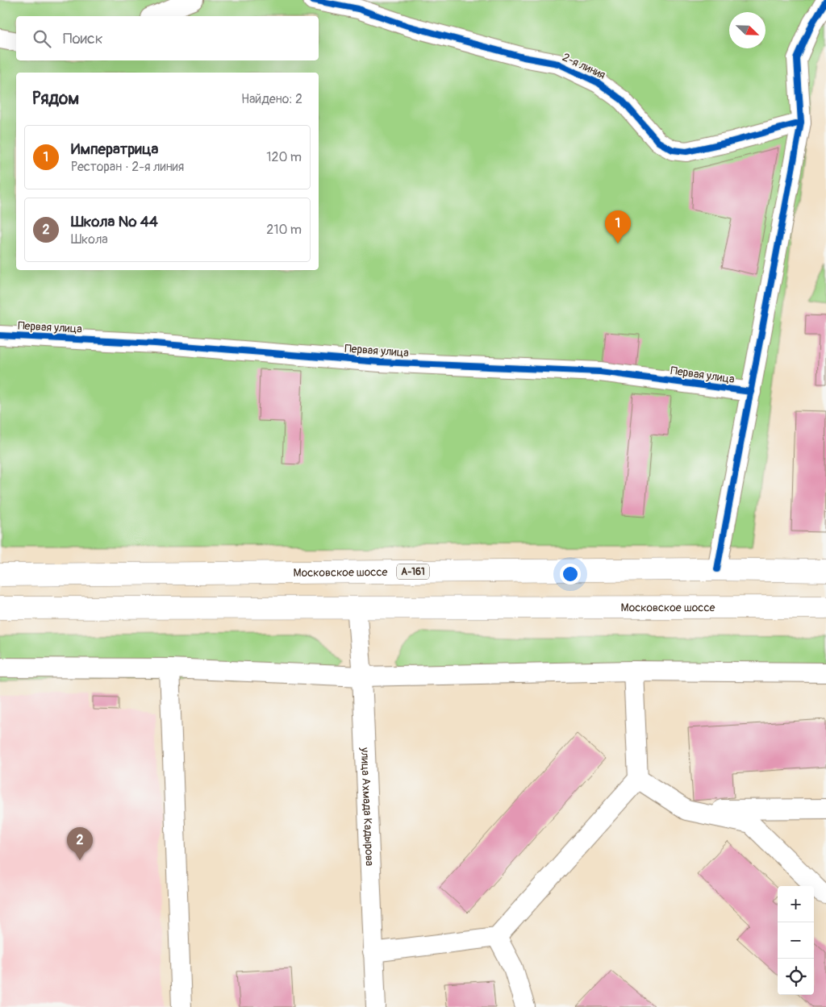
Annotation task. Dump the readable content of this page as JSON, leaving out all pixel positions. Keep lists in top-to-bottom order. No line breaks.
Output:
{"streets":{"highway":["А-161","Московское шоссе"],"street":["2-я линия","Первая улица","улица Ахмада Кадырова"]},"crossings":[["Московское шоссе","улица Ахмада Кадырова"]],"north":"bottom right","page":{"search":"Поиск","heading":["Рядом","Найдено: 2"],"list":[{"mark":"1","name":"Императрица","note":"Ресторан · 2-я линия","value":"120 m"},{"mark":"2","name":"Школа № 44","note":"Школа","value":"210 m"}],"pins":["1","2"],"map_buttons":["+","−"]}}
